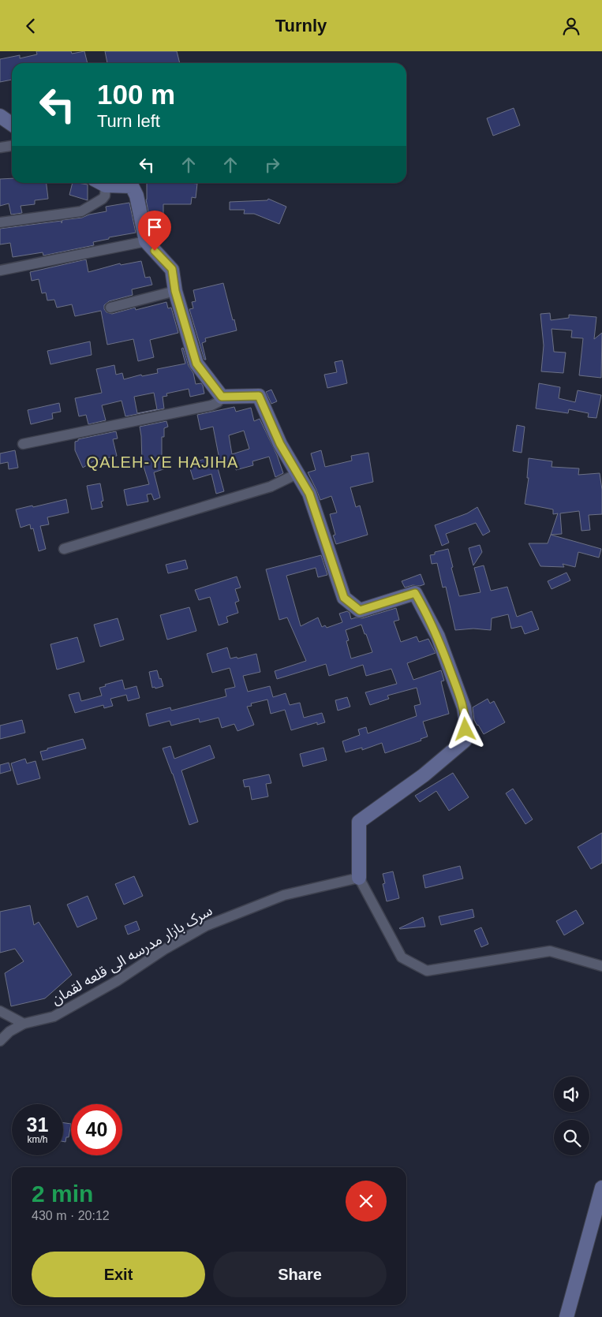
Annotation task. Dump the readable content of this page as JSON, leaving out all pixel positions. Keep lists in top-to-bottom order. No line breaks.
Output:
{"streets":{"street":["سرک بازار مدرسه الی قلعه لقمان"]},"districts":["QALEH-YE HAJIHA"],"page":{"header":"Turnly","turn":["100 m","Turn left"],"speed":"31 km/h","limit":"40","heading":["2 min","430 m · 20:12"],"buttons":["Exit","Share"]}}
